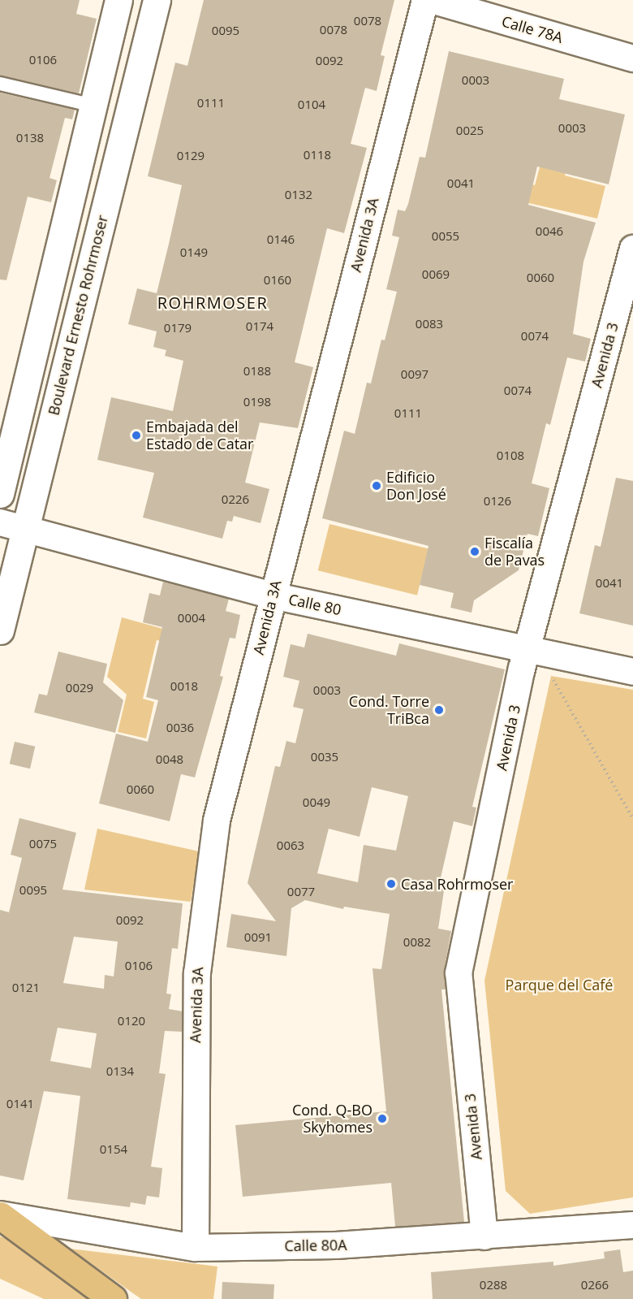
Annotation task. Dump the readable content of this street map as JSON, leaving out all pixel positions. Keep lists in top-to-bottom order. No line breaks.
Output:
{"streets":{"main road":["Boulevard Ernesto Rohrmoser"],"street":["Calle 78A","Avenida 3A","Avenida 3","Calle 80","Calle 80A"]},"crossings":[["Avenida 3A","Calle 80"],["Avenida 3A","Calle 80A"],["Boulevard Ernesto Rohrmoser","Calle 80"],["Avenida 3","Calle 80"],["Avenida 3","Calle 80A"]],"districts":["ROHRMOSER"],"parks":["Parque del Café"],"places":["Embajada del Estado de Catar","Edificio Don José","Fiscalía de Pavas","Cond. Torre TriBca","Casa Rohrmoser","Cond. Q-BO Skyhomes"],"house_numbers":["0078","0078","0095","0106","0092","0003","0111","0104","0003","0025","0138","0118","0129","0041","0132","0046","0055","0146","0149","0069","0060","0160","0083","0174","0179","0074","0188","0097","0074","0198","0111","0108","0226","0126","0041","0004","0018","0029","0003","0036","0035","0048","0060","0049","0075","0063","0095","0077","0092","0091","0082","0106","0121","0120","0134","0141","0154","0288","0266"]}
